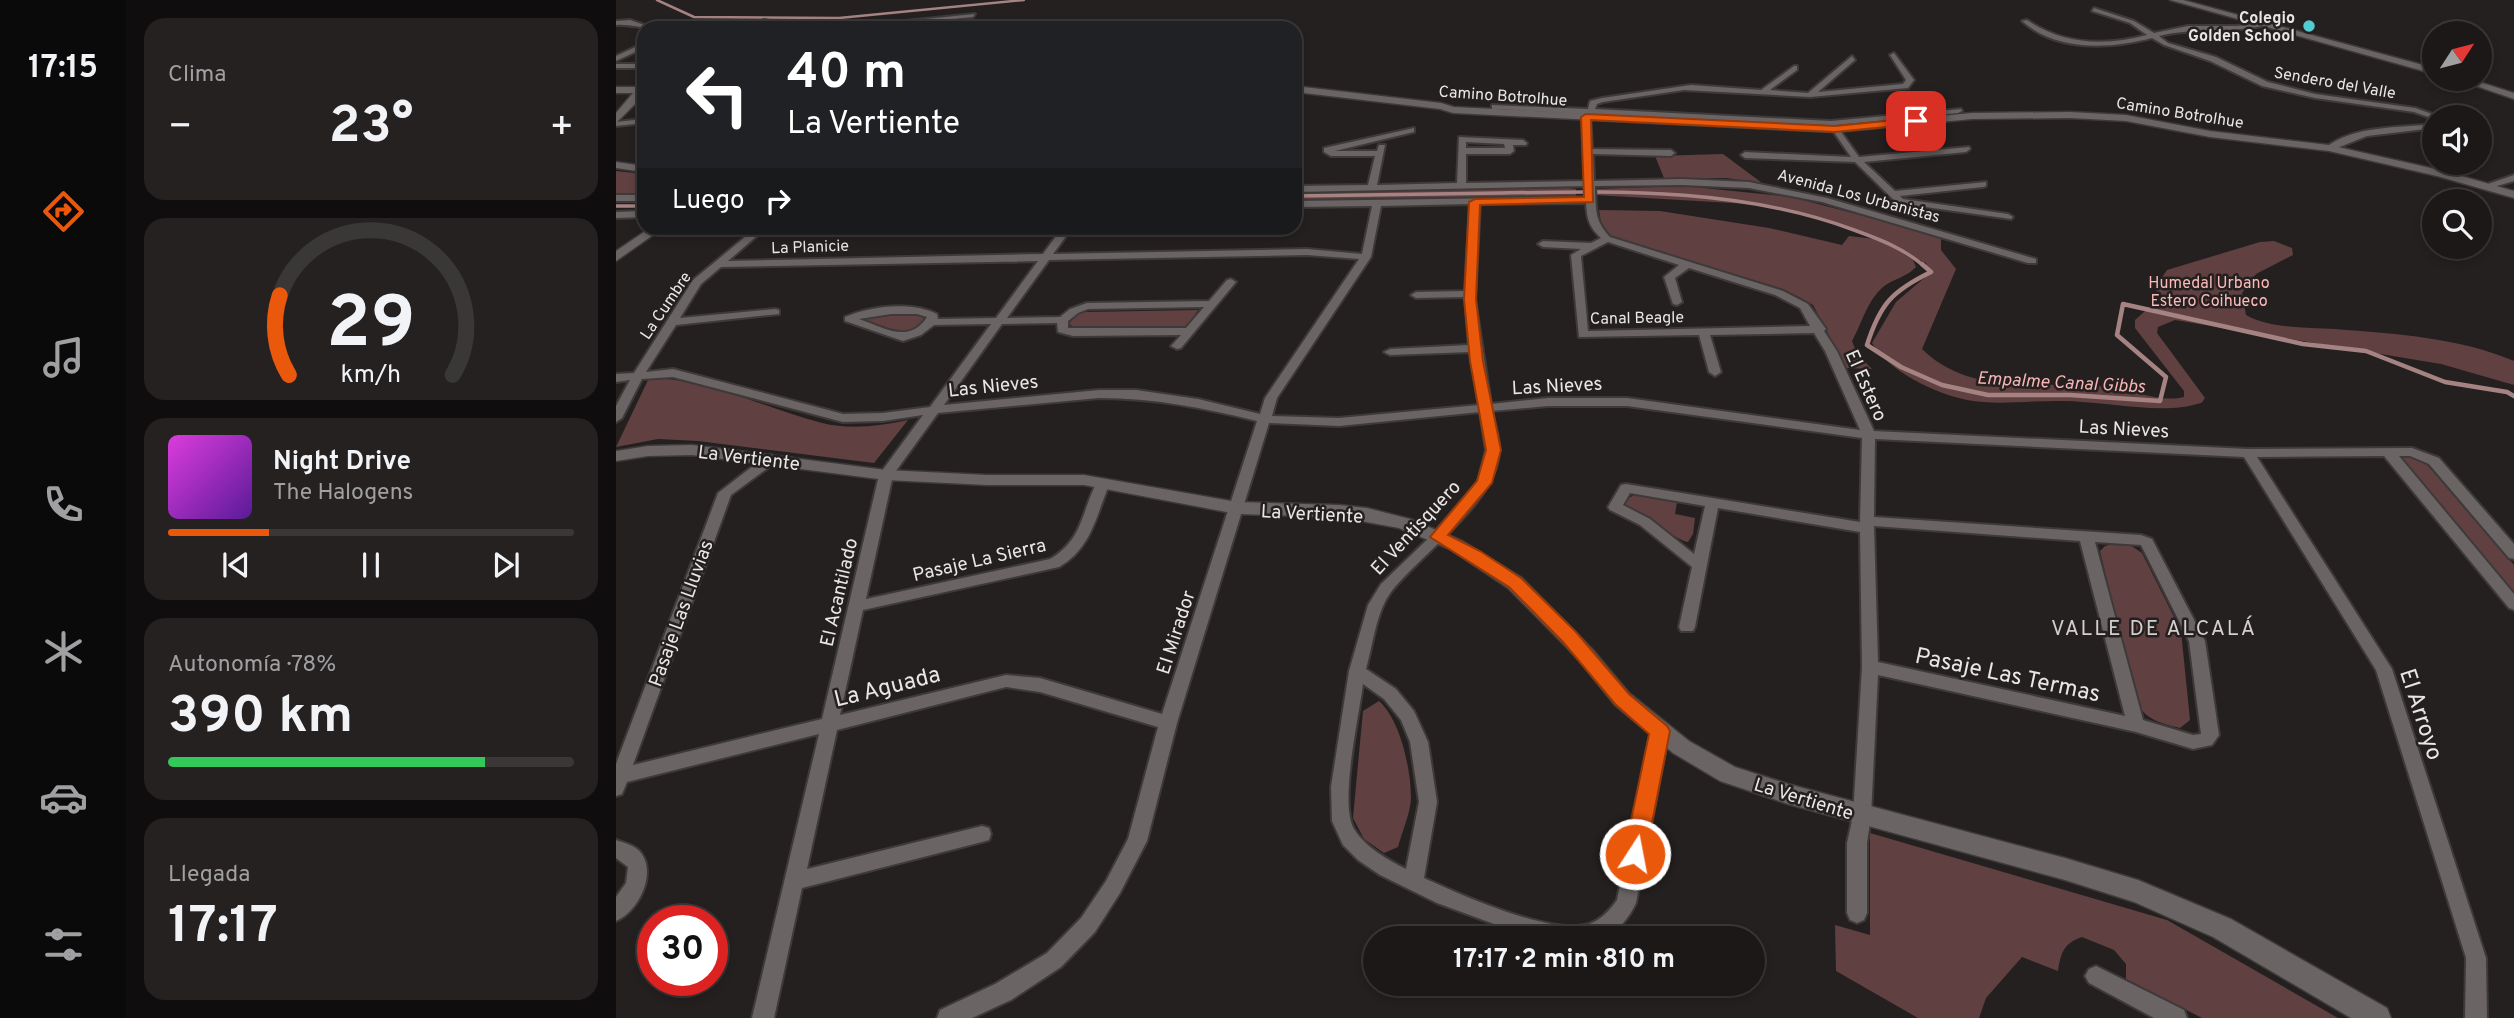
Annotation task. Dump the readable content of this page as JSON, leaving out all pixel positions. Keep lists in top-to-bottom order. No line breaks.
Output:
{"streets":{"street":["Sendero del Valle","Camino Botrolhue","Avenida Los Urbanistas","La Planicie","La Cumbre","Canal Beagle","Las Nieves","El Estero","La Vertiente","El Ventisquero","Pasaje La Sierra","El Acantilado","Pasaje Las Lluvias","El Mirador","Pasaje Las Termas","La Aguada","El Arroyo"]},"crossings":[["Sendero del Valle","Camino Botrolhue"],["Avenida Los Urbanistas","El Ventisquero"],["Avenida Los Urbanistas","El Mirador"],["La Planicie","La Cumbre"],["La Planicie","El Acantilado"],["La Planicie","El Mirador"],["La Cumbre","Las Nieves"],["Canal Beagle","El Estero"],["Las Nieves","El Estero"],["Las Nieves","El Ventisquero"],["Las Nieves","El Acantilado"],["Las Nieves","El Mirador"],["Las Nieves","El Arroyo"],["El Estero","La Vertiente"],["El Estero","Pasaje Las Termas"],["La Vertiente","El Ventisquero"],["La Vertiente","Pasaje La Sierra"],["La Vertiente","El Acantilado"],["La Vertiente","Pasaje Las Lluvias"],["La Vertiente","El Mirador"],["Pasaje La Sierra","El Acantilado"],["El Acantilado","La Aguada"],["Pasaje Las Lluvias","La Aguada"],["El Mirador","La Aguada"]],"districts":["VALLE DE ALCALÁ"],"water":["Empalme Canal Gibbs"],"parks":["Humedal Urbano Estero Coihueco"],"places":["Colegio Golden School"],"north":"top right","page":{"tabs":"17:15","tile":["Clima",["Autonomía · 78%","390 km"],["Llegada","17:17"]],"turn":["40 m","La Vertiente"],"heat":["−","23°","+"],"then":"Luego","song":["Night Drive","The Halogens"],"limit":"30","trip":"17:17 · 2 min · 810 m","gauge":["29","km/h"]}}
